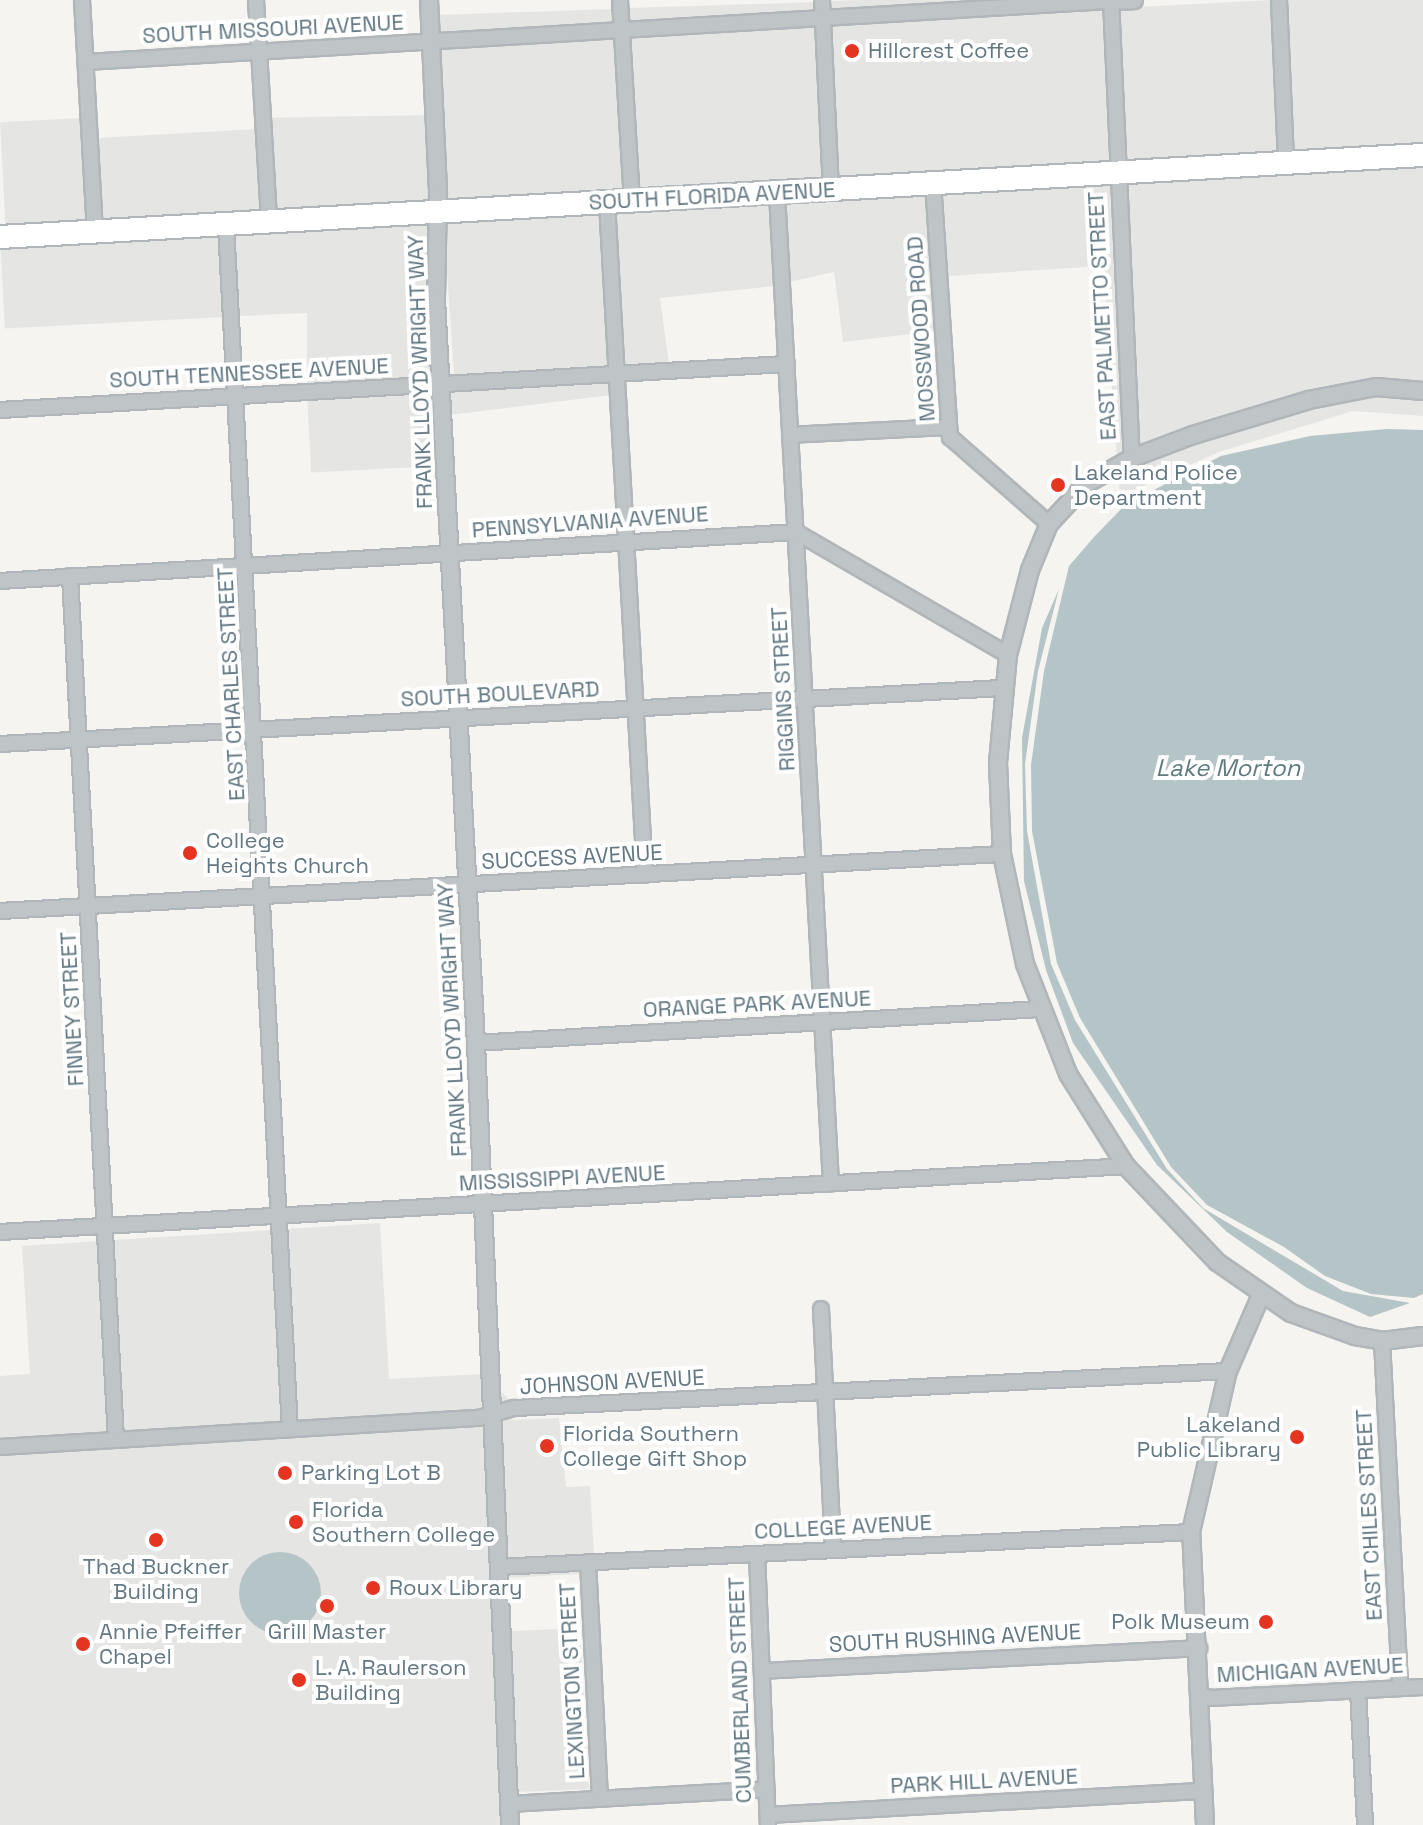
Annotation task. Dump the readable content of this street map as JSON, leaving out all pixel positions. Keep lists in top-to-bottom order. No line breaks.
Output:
{"streets":{"main road":["SOUTH FLORIDA AVENUE"],"street":["SOUTH MISSOURI AVENUE","EAST PALMETTO STREET","MOSSWOOD ROAD","FRANK LLOYD WRIGHT WAY","SOUTH TENNESSEE AVENUE","PENNSYLVANIA AVENUE","EAST CHARLES STREET","RIGGINS STREET","SOUTH BOULEVARD","SUCCESS AVENUE","ORANGE PARK AVENUE","FINNEY STREET","MISSISSIPPI AVENUE","JOHNSON AVENUE","EAST CHILES STREET","COLLEGE AVENUE","SOUTH RUSHING AVENUE","MICHIGAN AVENUE","LEXINGTON STREET","CUMBERLAND STREET","PARK HILL AVENUE"]},"crossings":[["SOUTH MISSOURI AVENUE","EAST PALMETTO STREET"],["SOUTH MISSOURI AVENUE","FRANK LLOYD WRIGHT WAY"],["SOUTH FLORIDA AVENUE","EAST PALMETTO STREET"],["SOUTH FLORIDA AVENUE","MOSSWOOD ROAD"],["SOUTH FLORIDA AVENUE","FRANK LLOYD WRIGHT WAY"],["SOUTH FLORIDA AVENUE","EAST CHARLES STREET"],["SOUTH FLORIDA AVENUE","RIGGINS STREET"],["FRANK LLOYD WRIGHT WAY","SOUTH TENNESSEE AVENUE"],["FRANK LLOYD WRIGHT WAY","PENNSYLVANIA AVENUE"],["FRANK LLOYD WRIGHT WAY","SOUTH BOULEVARD"],["FRANK LLOYD WRIGHT WAY","SUCCESS AVENUE"],["FRANK LLOYD WRIGHT WAY","ORANGE PARK AVENUE"],["FRANK LLOYD WRIGHT WAY","MISSISSIPPI AVENUE"],["FRANK LLOYD WRIGHT WAY","JOHNSON AVENUE"],["FRANK LLOYD WRIGHT WAY","COLLEGE AVENUE"],["SOUTH TENNESSEE AVENUE","EAST CHARLES STREET"],["SOUTH TENNESSEE AVENUE","RIGGINS STREET"],["PENNSYLVANIA AVENUE","EAST CHARLES STREET"],["PENNSYLVANIA AVENUE","RIGGINS STREET"],["PENNSYLVANIA AVENUE","FINNEY STREET"],["EAST CHARLES STREET","SOUTH BOULEVARD"],["EAST CHARLES STREET","SUCCESS AVENUE"],["EAST CHARLES STREET","MISSISSIPPI AVENUE"],["EAST CHARLES STREET","JOHNSON AVENUE"],["RIGGINS STREET","SOUTH BOULEVARD"],["RIGGINS STREET","SUCCESS AVENUE"],["RIGGINS STREET","ORANGE PARK AVENUE"],["RIGGINS STREET","MISSISSIPPI AVENUE"],["SOUTH BOULEVARD","FINNEY STREET"],["SUCCESS AVENUE","FINNEY STREET"],["FINNEY STREET","MISSISSIPPI AVENUE"],["FINNEY STREET","JOHNSON AVENUE"],["EAST CHILES STREET","MICHIGAN AVENUE"],["COLLEGE AVENUE","LEXINGTON STREET"],["COLLEGE AVENUE","CUMBERLAND STREET"],["SOUTH RUSHING AVENUE","CUMBERLAND STREET"],["CUMBERLAND STREET","PARK HILL AVENUE"]],"water":["Lake Morton"],"places":["Hillcrest Coffee","Lakeland Police Department","College Heights Church","Lakeland Public Library","Florida Southern College Gift Shop","Parking Lot B","Florida Southern College","Thad Buckner Building","Roux Library","Grill Master","Polk Museum","Annie Pfeiffer Chapel","L. A. Raulerson Building"]}
